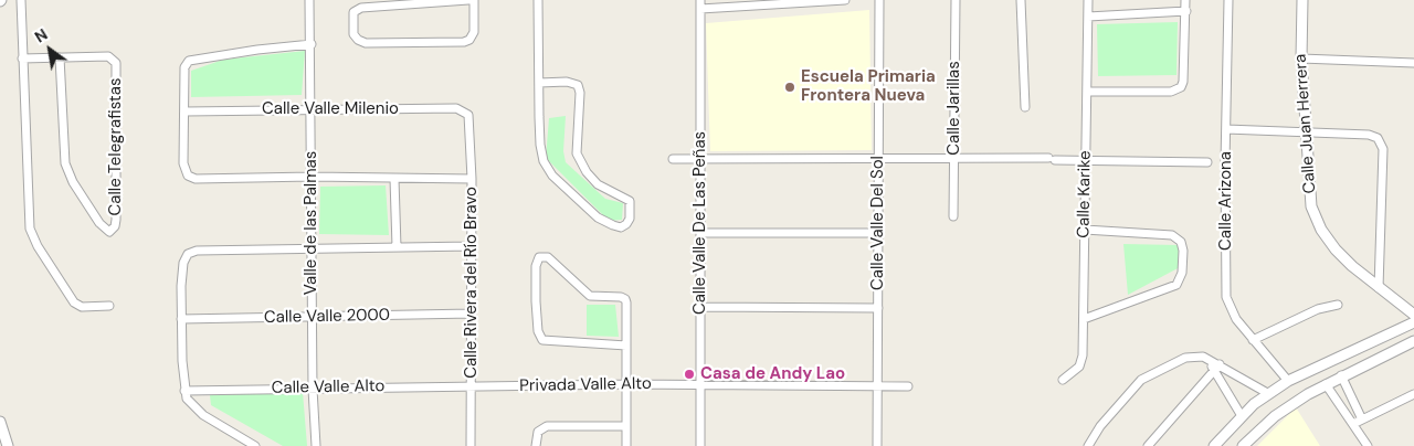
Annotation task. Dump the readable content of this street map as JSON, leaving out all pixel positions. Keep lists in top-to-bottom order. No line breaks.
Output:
{"streets":{"street":["Calle Jarillas","Calle Valle Milenio","Calle Juan Herrera","Calle Telegrafistas","Calle Karike","Calle Arizona","Valle de las Palmas","Calle Valle De Las Peñas","Calle Valle Del Sol","Calle Rivera del Río Bravo","Calle Valle 2000","Privada Valle Alto","Calle Valle Alto"]},"crossings":[["Calle Valle Milenio","Valle de las Palmas"],["Calle Valle Milenio","Calle Rivera del Río Bravo"],["Valle de las Palmas","Calle Valle 2000"],["Valle de las Palmas","Calle Valle Alto"],["Calle Valle De Las Peñas","Privada Valle Alto"],["Calle Rivera del Río Bravo","Calle Valle 2000"],["Calle Rivera del Río Bravo","Privada Valle Alto"],["Calle Rivera del Río Bravo","Calle Valle Alto"],["Privada Valle Alto","Calle Valle Alto"]],"places":["Escuela Primaria Frontera Nueva","Casa de Andy Lao"],"north":"top left"}
